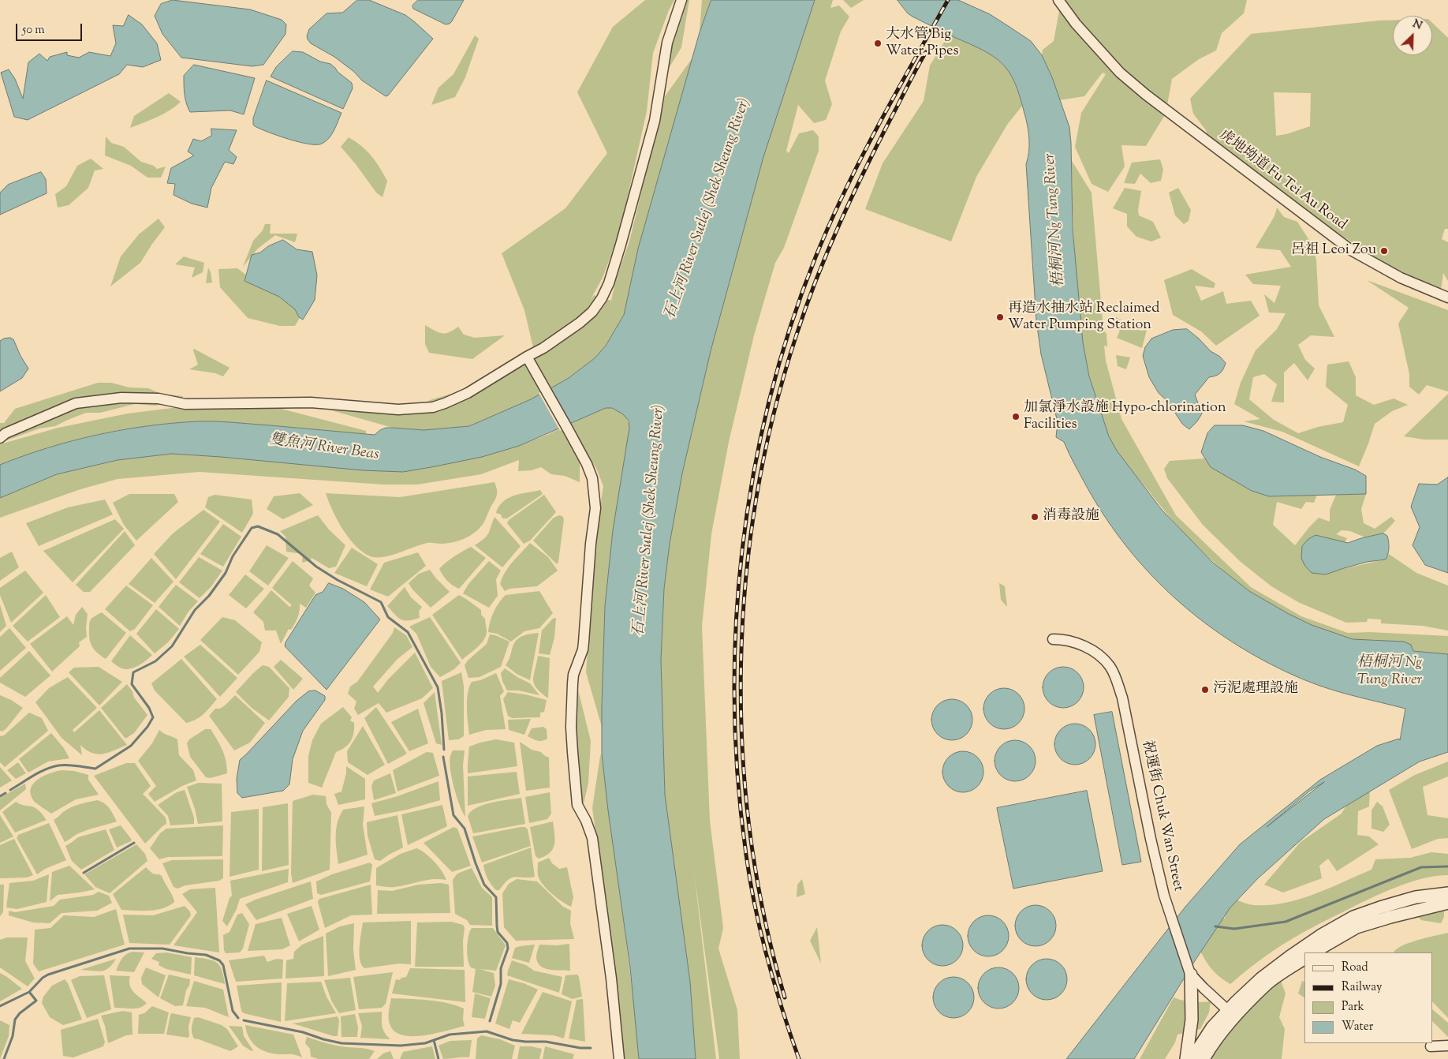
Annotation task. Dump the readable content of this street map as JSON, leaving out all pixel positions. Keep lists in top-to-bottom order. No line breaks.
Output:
{"streets":{"street":["虎地坳道 Fu Tei Au Road","祝運街 Chuk Wan Street"]},"water":["石上河 River Sutlej (Shek Sheung River)","梧桐河 Ng Tung River","雙魚河 River Beas"],"places":["大水管 Big Water Pipes","呂祖 Leoi Zou","再造水抽水站 Reclaimed Water Pumping Station","加氯淨水設施 Hypo-chlorination Facilities","消毒設施","污泥處理設施"],"legend":["Road","Railway","Park","Water"],"scale_bar":"50 m","north":"top right"}
